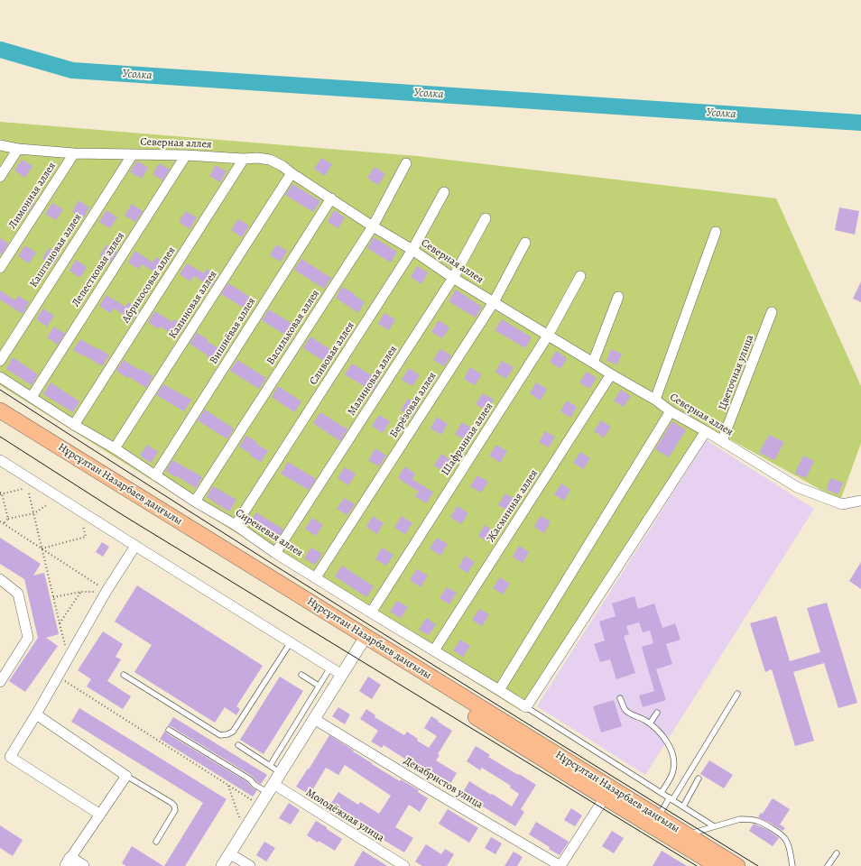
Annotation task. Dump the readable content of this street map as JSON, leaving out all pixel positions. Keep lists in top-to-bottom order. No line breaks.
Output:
{"streets":{"main road":["Нұрсұлтан Назарбаев даңғылы"],"street":["Северная аллея","Лимонная аллея","Каштановая аллея","Лепестковая аллея","Абрикосовая аллея","Калиновая аллея","Васильковая аллея","Вишнёвая аллея","Сливовая аллея","Цветочная улица","Малиновая аллея","Берёзовая аллея","Шафранная аллея","Жасминная аллея","Сиреневая аллея","Декабристов улица","Молодёжная улица"]},"crossings":[["Северная аллея","Лимонная аллея"],["Северная аллея","Каштановая аллея"],["Северная аллея","Лепестковая аллея"],["Северная аллея","Абрикосовая аллея"],["Северная аллея","Калиновая аллея"],["Северная аллея","Васильковая аллея"],["Северная аллея","Вишнёвая аллея"],["Северная аллея","Сливовая аллея"],["Северная аллея","Цветочная улица"],["Северная аллея","Малиновая аллея"],["Северная аллея","Берёзовая аллея"],["Северная аллея","Шафранная аллея"],["Северная аллея","Жасминная аллея"],["Лепестковая аллея","Сиреневая аллея"],["Абрикосовая аллея","Сиреневая аллея"],["Калиновая аллея","Сиреневая аллея"],["Васильковая аллея","Сиреневая аллея"],["Вишнёвая аллея","Сиреневая аллея"],["Сливовая аллея","Сиреневая аллея"],["Малиновая аллея","Сиреневая аллея"],["Берёзовая аллея","Сиреневая аллея"],["Шафранная аллея","Сиреневая аллея"],["Жасминная аллея","Сиреневая аллея"]],"water":["Усолка"]}
